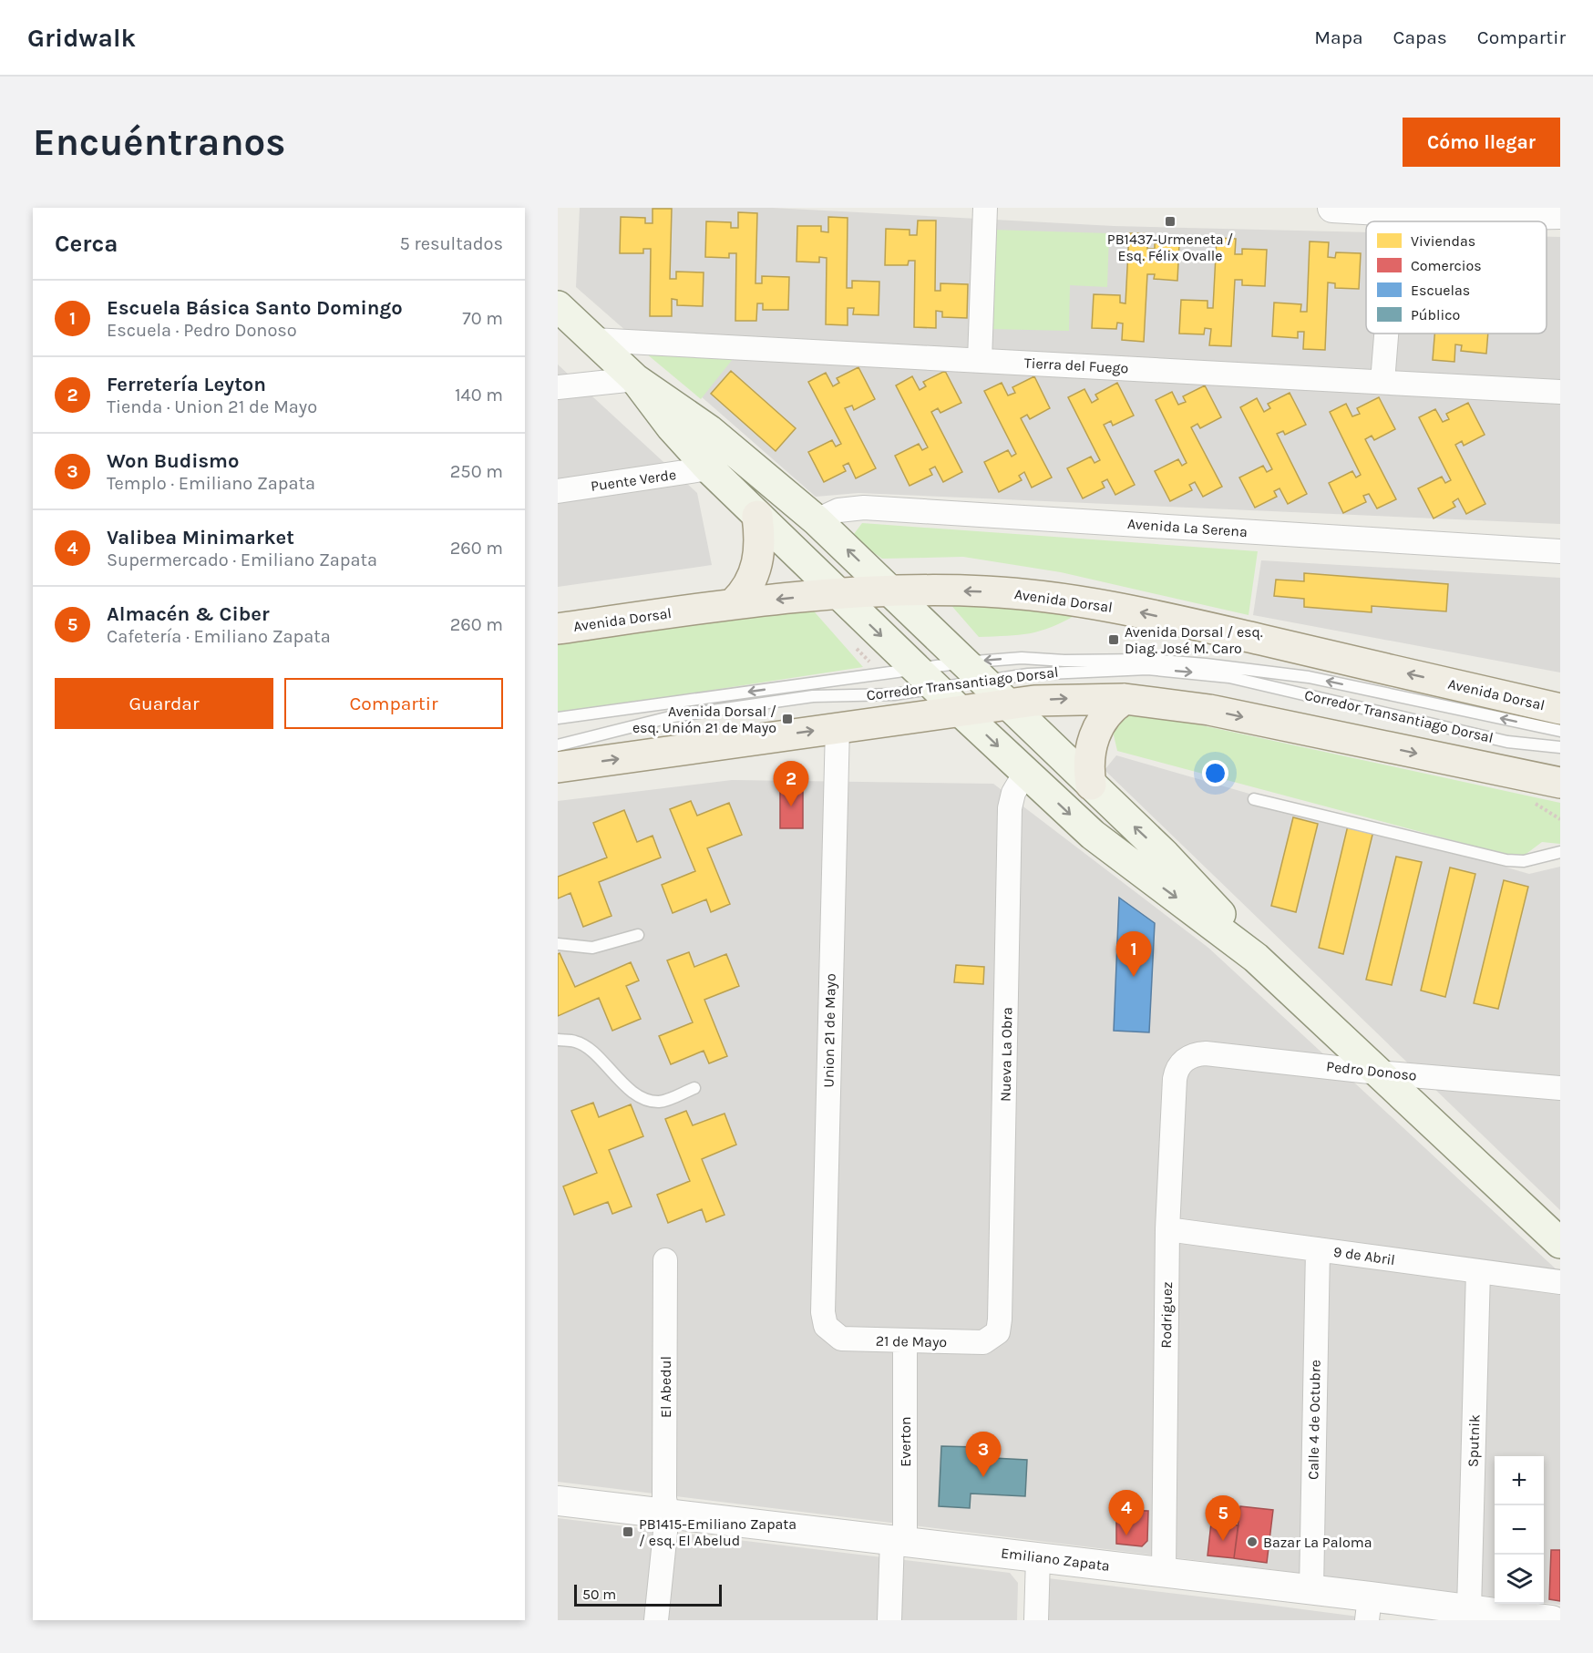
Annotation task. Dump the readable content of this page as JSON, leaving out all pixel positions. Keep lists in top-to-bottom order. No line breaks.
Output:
{"streets":{"main road":["Avenida Dorsal"],"street":["Tierra del Fuego","Puente Verde","Avenida La Serena","Union 21 de Mayo","Nueva La Obra","Pedro Donoso","9 de Abril","Rodriguez","21 de Mayo","El Abedul","Calle 4 de Octubre","Sputnik","Everton","Emiliano Zapata"],"lane":["Corredor Transantiago Dorsal"]},"crossings":[["Union 21 de Mayo","21 de Mayo"],["Nueva La Obra","21 de Mayo"],["Pedro Donoso","Rodriguez"],["9 de Abril","Rodriguez"],["9 de Abril","Calle 4 de Octubre"],["9 de Abril","Sputnik"],["Rodriguez","Emiliano Zapata"],["21 de Mayo","Everton"],["El Abedul","Emiliano Zapata"],["Calle 4 de Octubre","Emiliano Zapata"],["Sputnik","Emiliano Zapata"],["Everton","Emiliano Zapata"]],"places":{"transit":["PB1437-Urmeneta / Esq. Félix Ovalle","Avenida Dorsal / esq. Diag. José M. Caro","Avenida Dorsal / esq. Unión 21 de Mayo","PB1415-Emiliano Zapata / esq. El Abelud"],"other":["Bazar La Paloma"]},"legend":["Viviendas","Comercios","Escuelas","Público"],"scale_bar":"50 m","page":{"header":"Gridwalk","nav":["Mapa","Capas","Compartir"],"buttons":["Cómo llegar",["Guardar","Compartir"]],"title":"Encuéntranos","heading":["Cerca","5 resultados"],"list":[{"mark":"1","name":"Escuela Básica Santo Domingo","note":"Escuela · Pedro Donoso","value":"70 m"},{"mark":"2","name":"Ferretería Leyton","note":"Tienda · Union 21 de Mayo","value":"140 m"},{"mark":"3","name":"Won Budismo","note":"Templo · Emiliano Zapata","value":"250 m"},{"mark":"4","name":"Valibea Minimarket","note":"Supermercado · Emiliano Zapata","value":"260 m"},{"mark":"5","name":"Almacén & Ciber","note":"Cafetería · Emiliano Zapata","value":"260 m"}],"pins":["2","1","3","4","5"],"map_buttons":["+","−"],"scale":"50 m"}}
